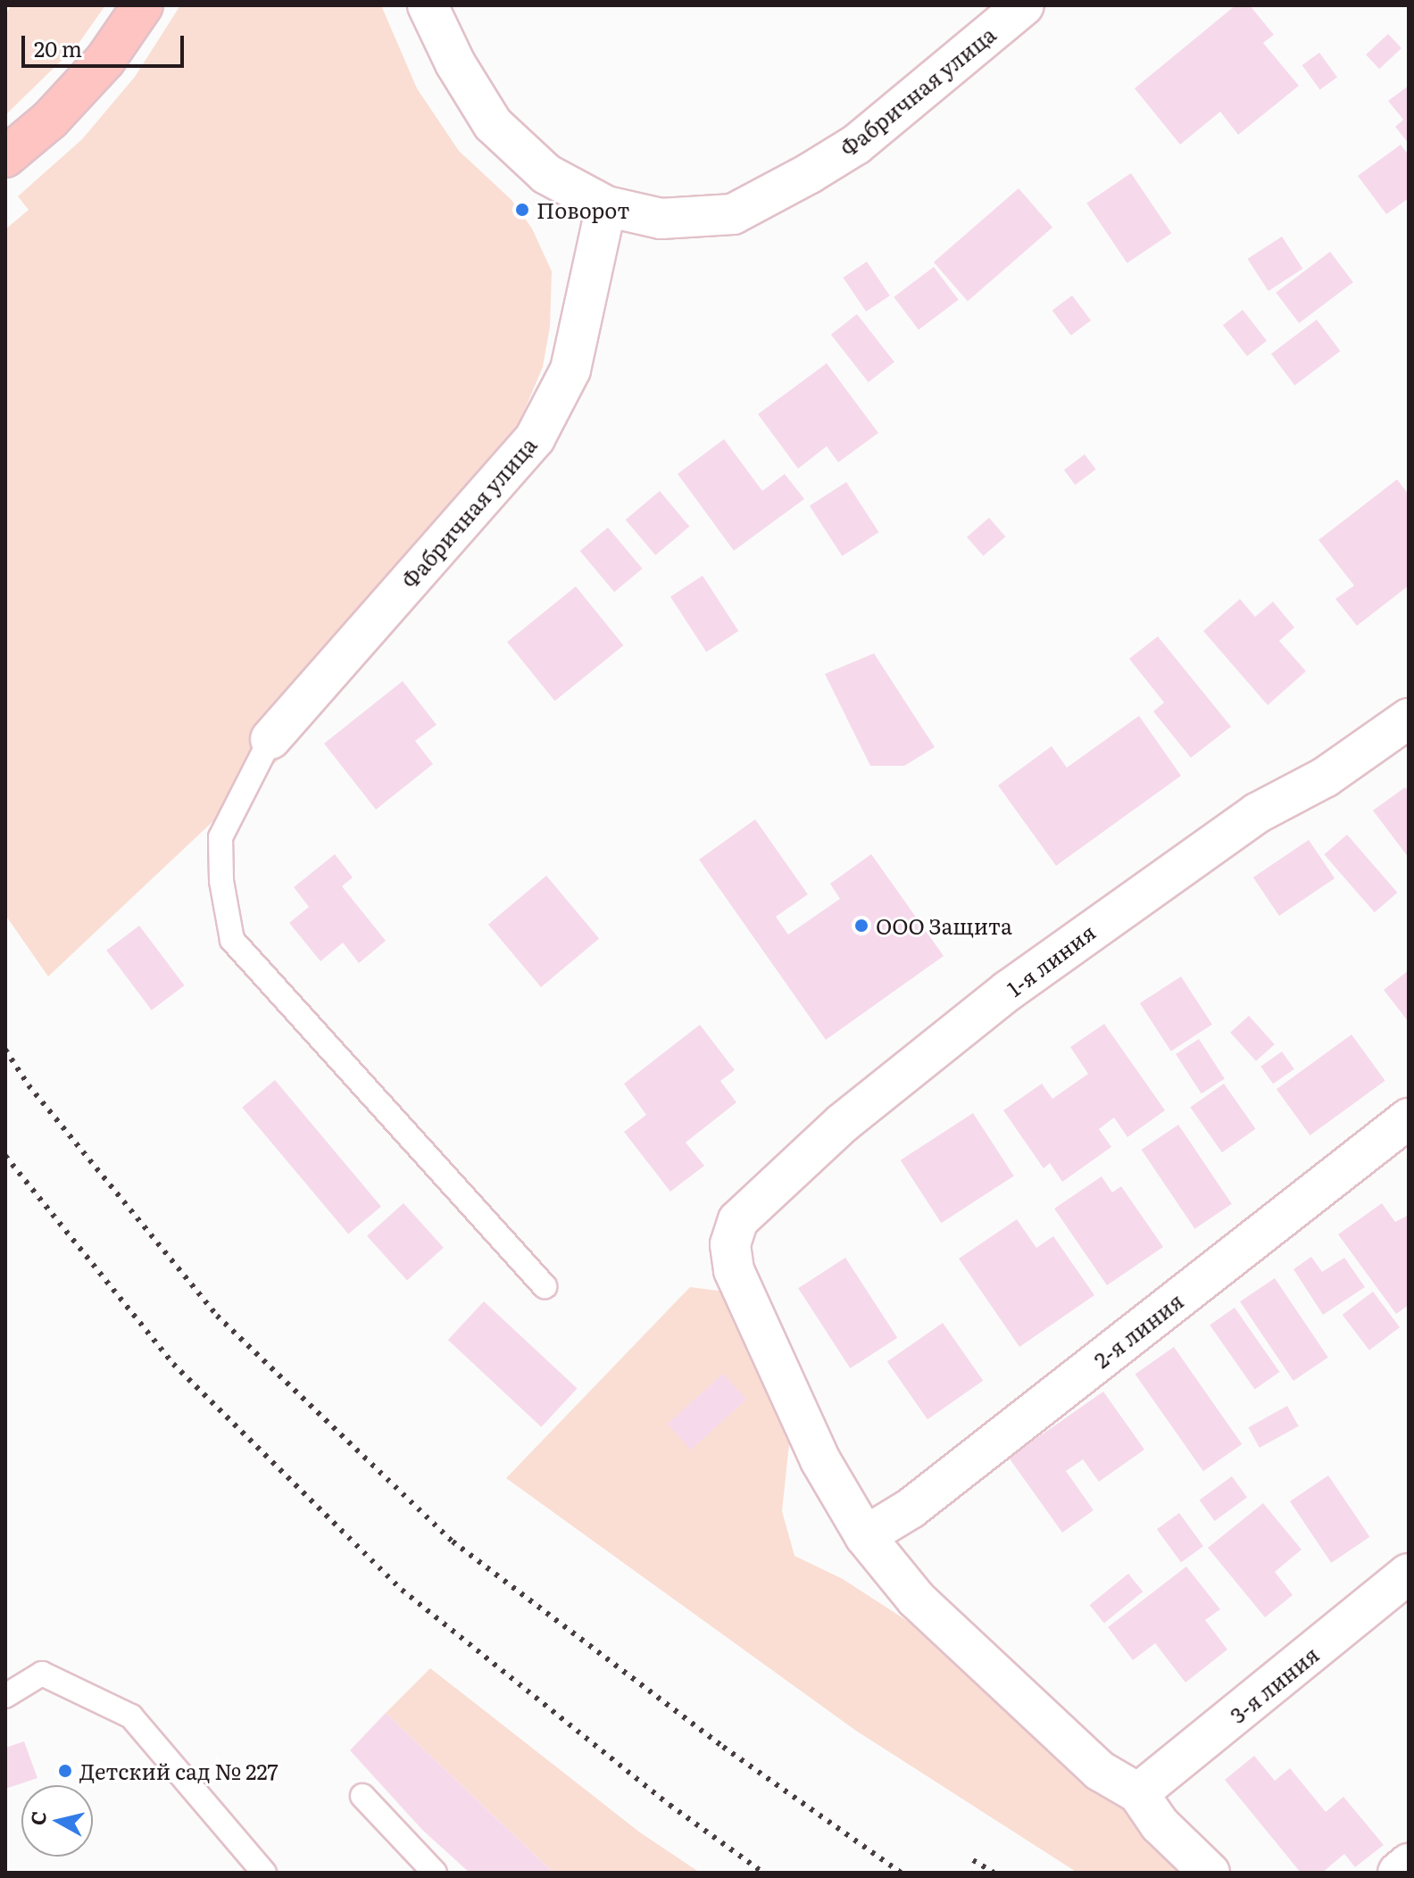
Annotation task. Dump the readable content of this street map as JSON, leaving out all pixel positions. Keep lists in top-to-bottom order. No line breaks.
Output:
{"streets":{"street":["Фабричная улица","1-я линия","2-я линия","3-я линия"]},"crossings":[["1-я линия","2-я линия"]],"places":["Поворот","ООО Защита","Детский сад № 227"],"scale_bar":"20 m","north":"left"}
